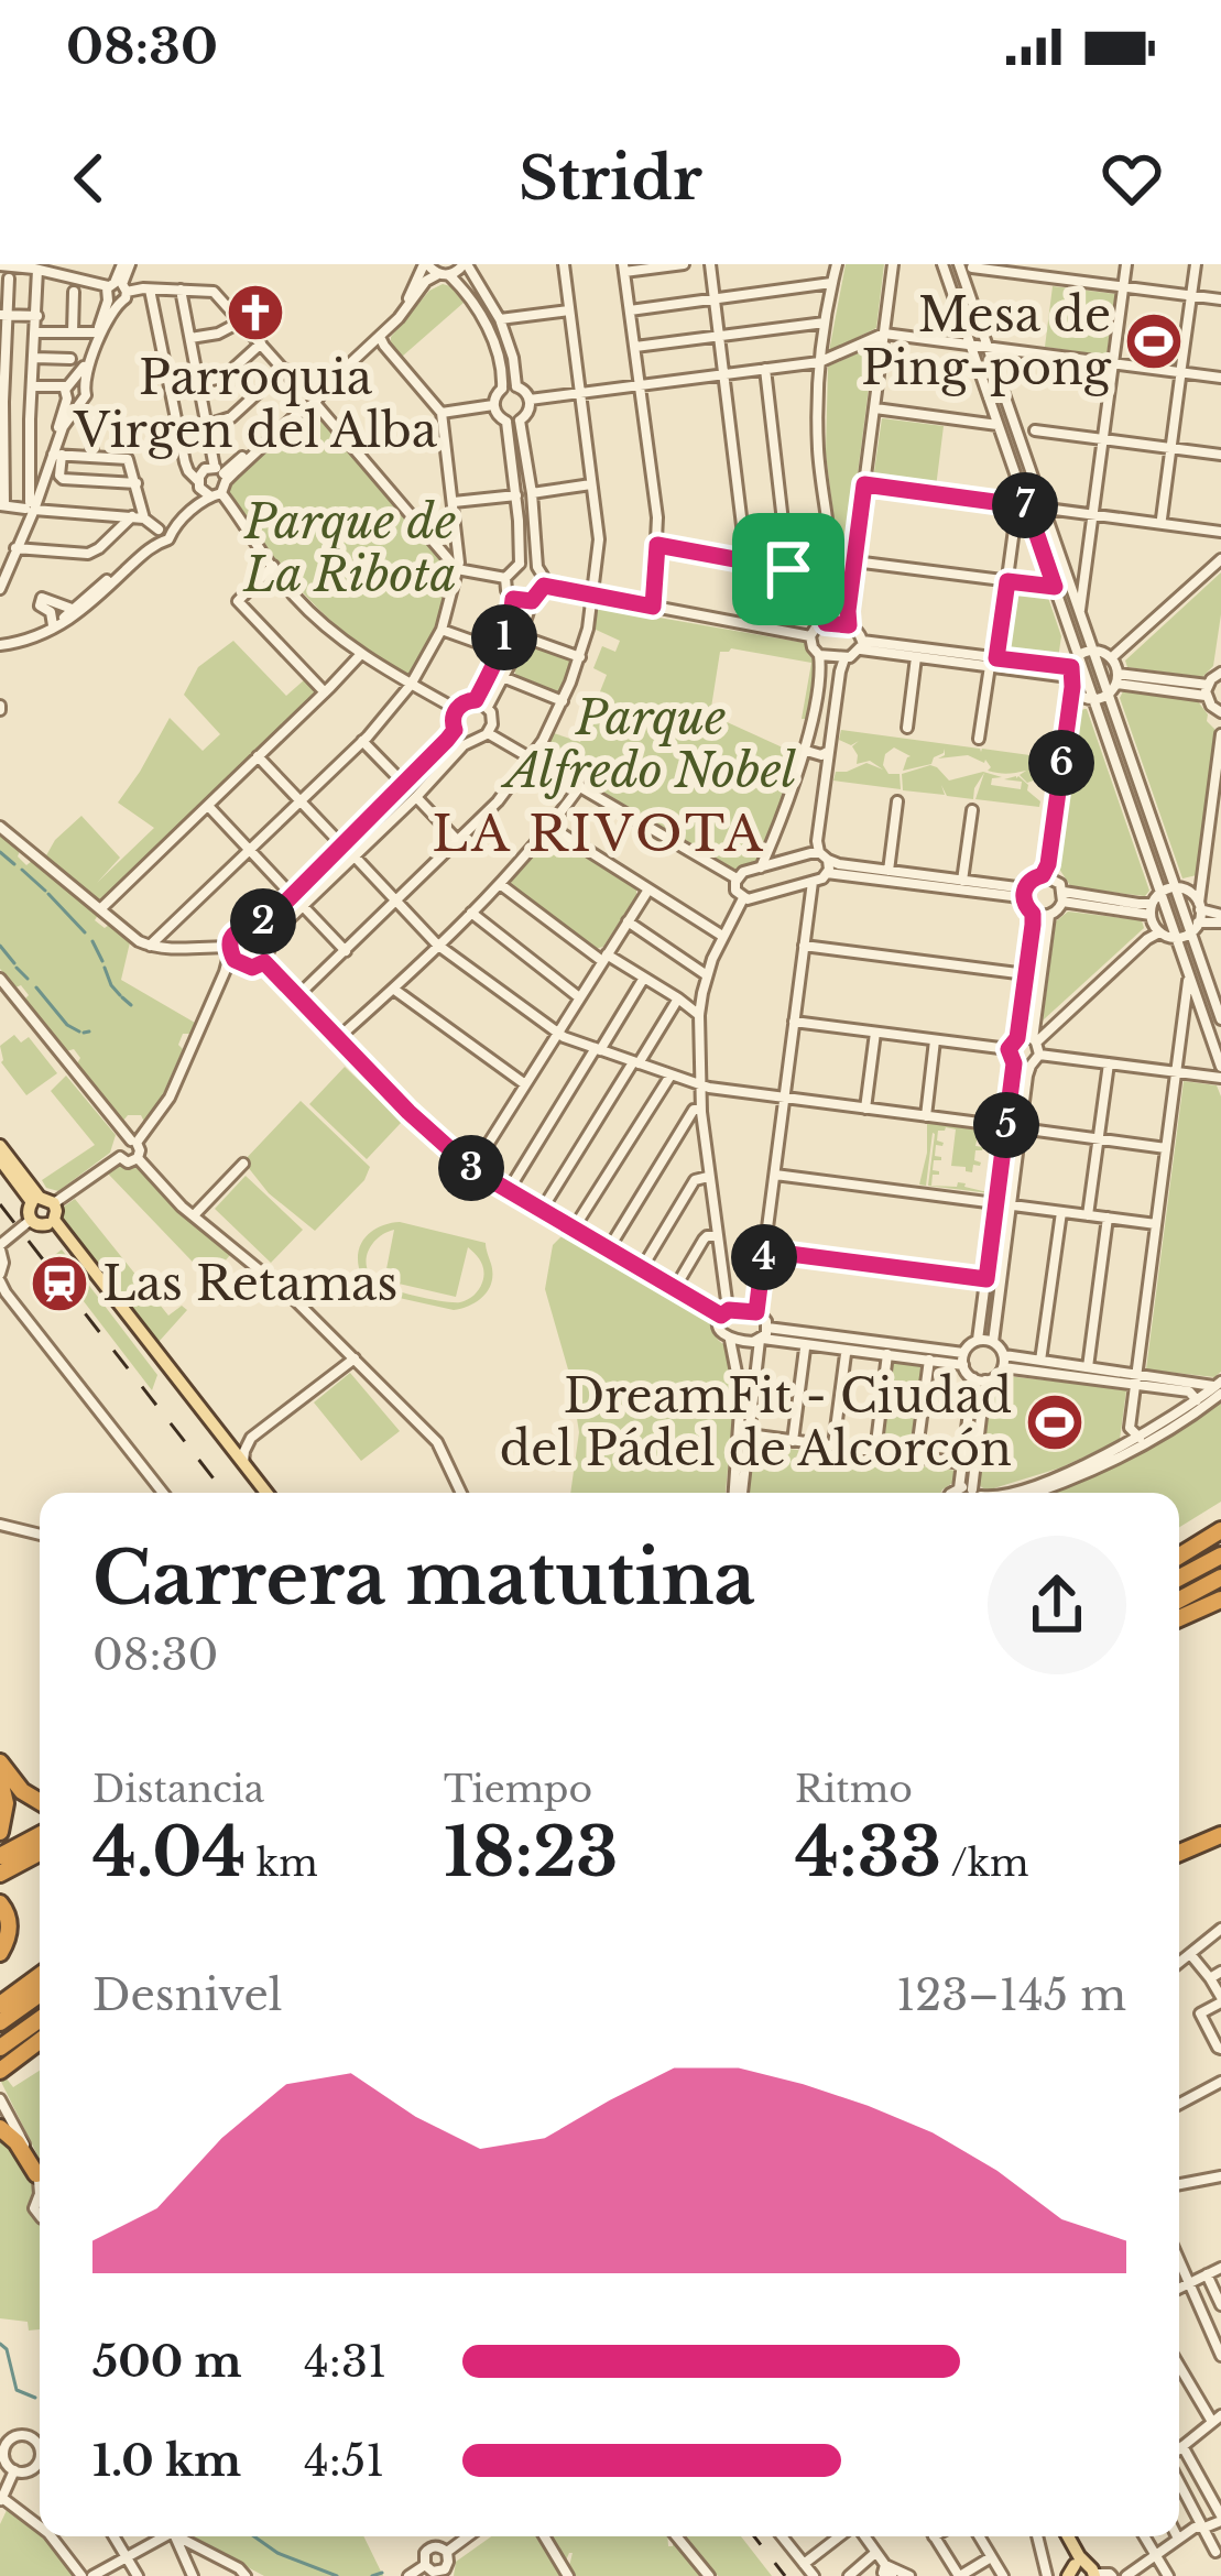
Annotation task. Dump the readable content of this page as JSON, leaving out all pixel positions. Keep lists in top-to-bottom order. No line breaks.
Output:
{"districts":["LA RIVOTA"],"parks":["Parque de La Ribota","Parque Alfredo Nobel"],"places":{"church":["Parroquia Virgen del Alba"],"sports":["Mesa de Ping-pong","DreamFit - Ciudad del Pádel de Alcorcón"],"station":["Las Retamas"]},"page":{"status":"08:30","header":"Stridr","pins":["7","1","6","2","5","3","4"],"heading":["Carrera matutina","08:30"],"stats":[["Distancia","4.04 km"],["Tiempo","18:23"],["Ritmo","4:33 /km"]],"chart":["Desnivel","123–145 m"],"list":[{"name":"500 m","note":"4:31"},{"name":"1.0 km","note":"4:51"}]}}
